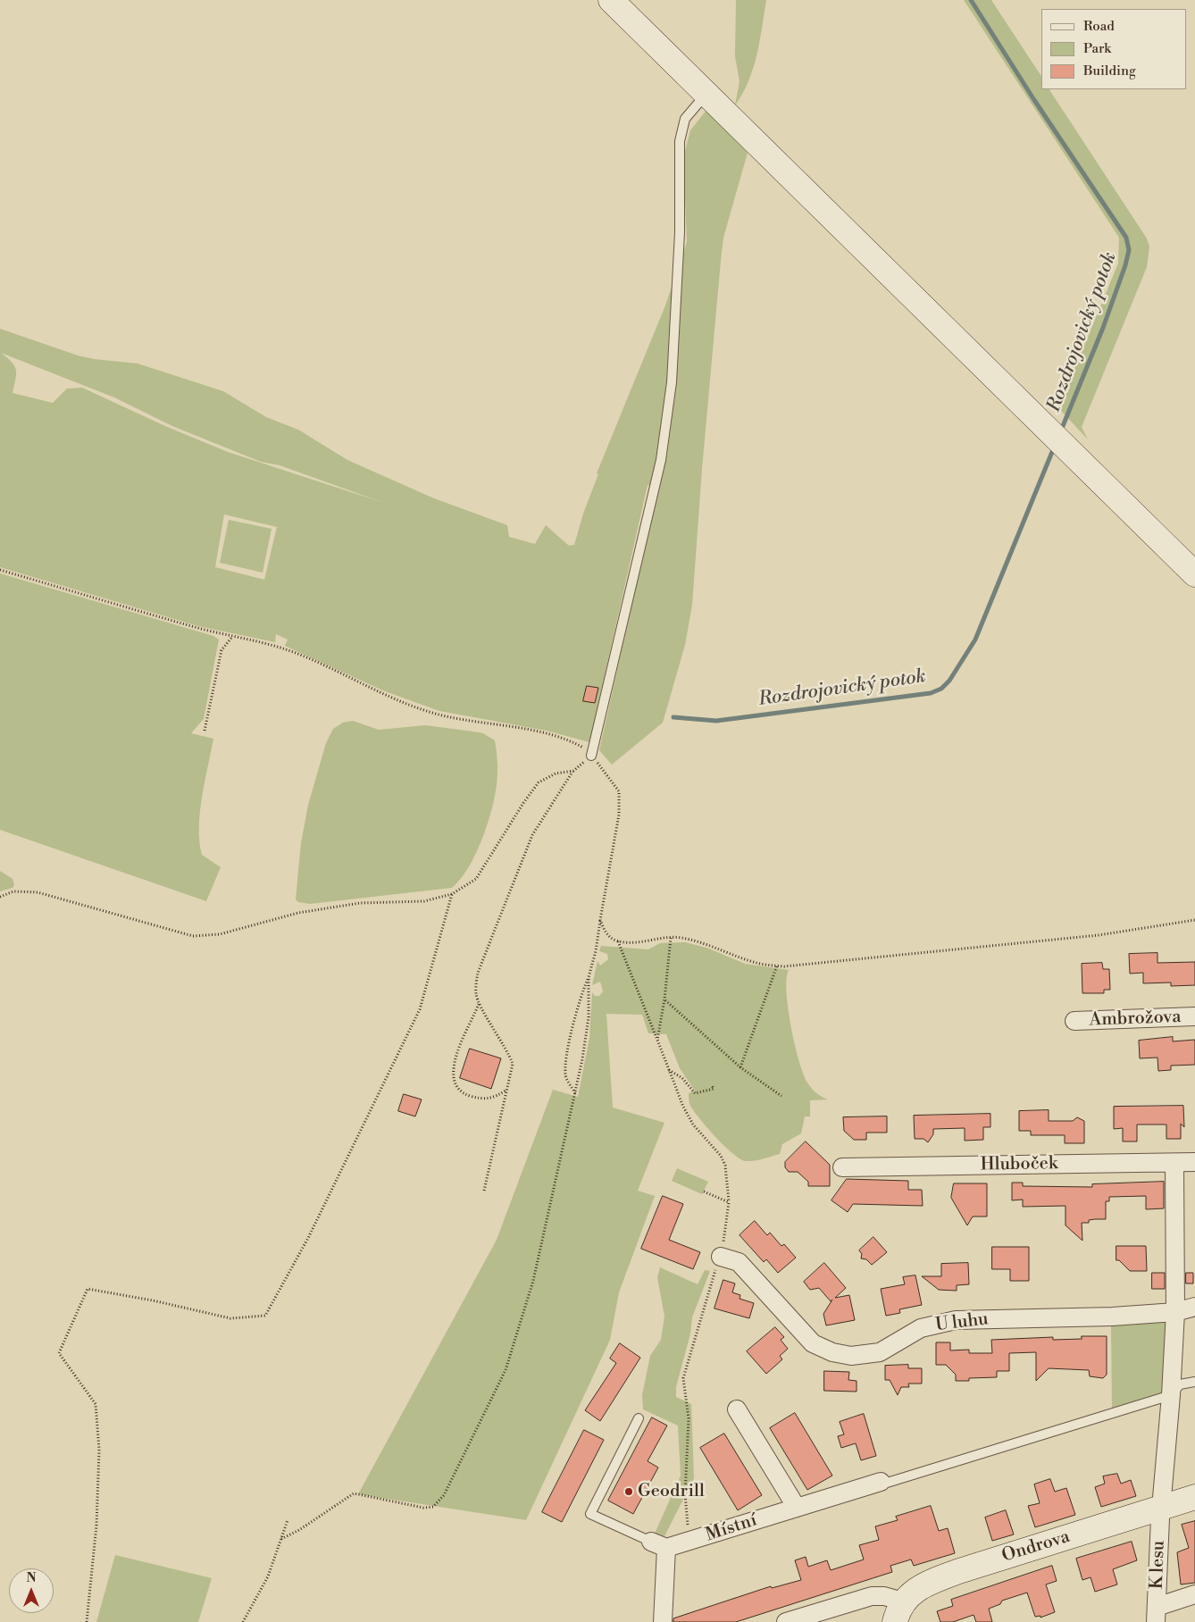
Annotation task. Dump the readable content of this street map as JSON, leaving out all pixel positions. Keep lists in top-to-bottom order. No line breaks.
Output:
{"streets":{"street":["Ambrožova","Hluboček","U luhu","Místní","Ondrova","K lesu"]},"crossings":[["Hluboček","K lesu"],["U luhu","K lesu"],["Ondrova","K lesu"]],"water":["Rozdrojovický potok"],"places":["Geodrill"],"legend":["Road","Park","Building"],"north":"top"}
